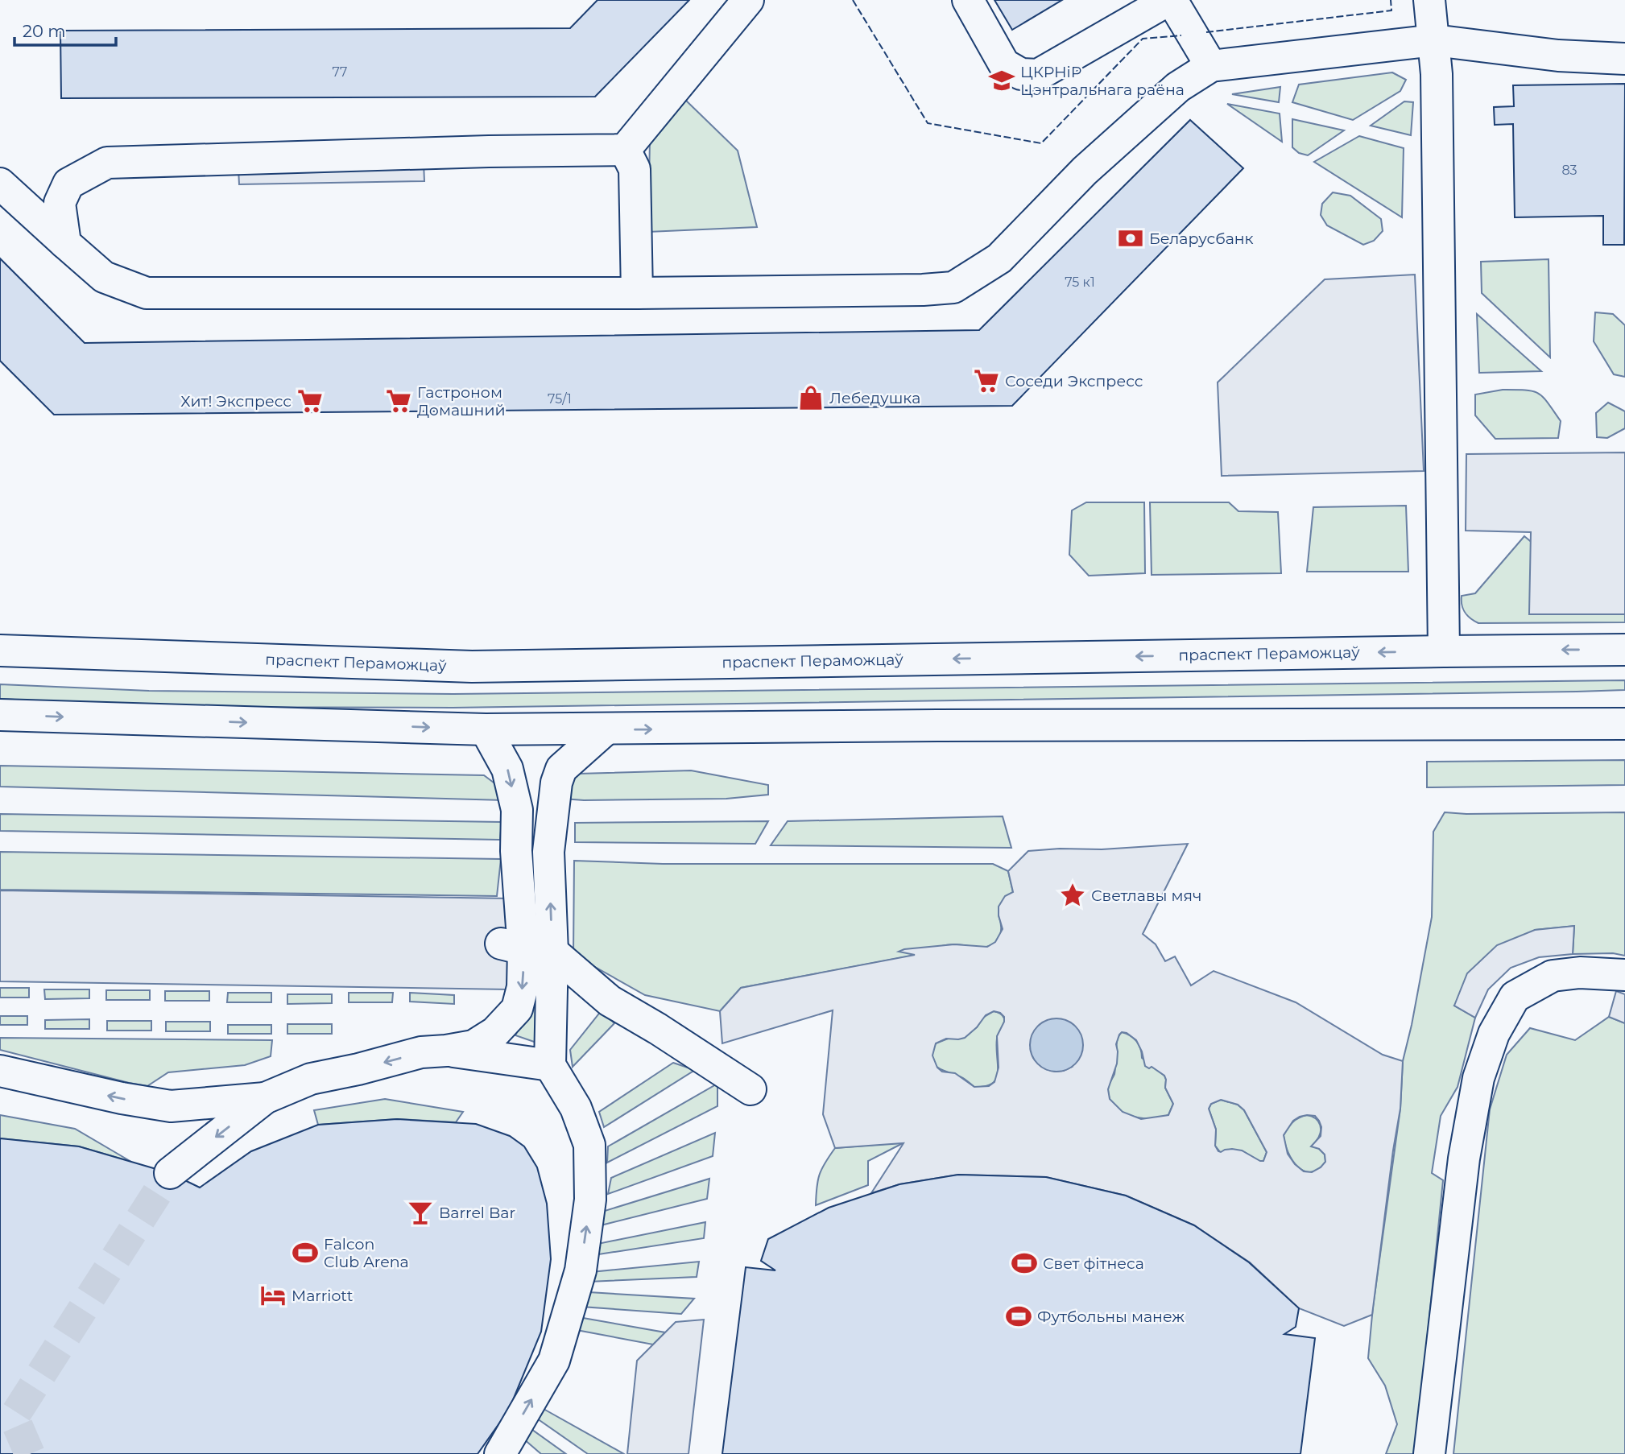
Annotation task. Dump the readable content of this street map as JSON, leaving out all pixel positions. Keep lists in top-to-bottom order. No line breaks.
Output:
{"streets":{"main road":["праспект Пераможцаў"]},"places":{"school or university":["ЦКРНіР Цэнтральнага раёна"],"bank":["Беларусбанк"],"supermarket":["Соседи Экспресс","Хит! Экспресс","Гастроном Домашний"],"shop":["Лебедушка"],"place":["Светлавы мяч"],"bar":["Barrel Bar"],"sports":["Falcon Club Arena","Свет фітнеса","Футбольны манеж"],"hotel":["Marriott"]},"house_numbers":["77","83","75 к1","75/1"],"scale_bar":"20 m"}
